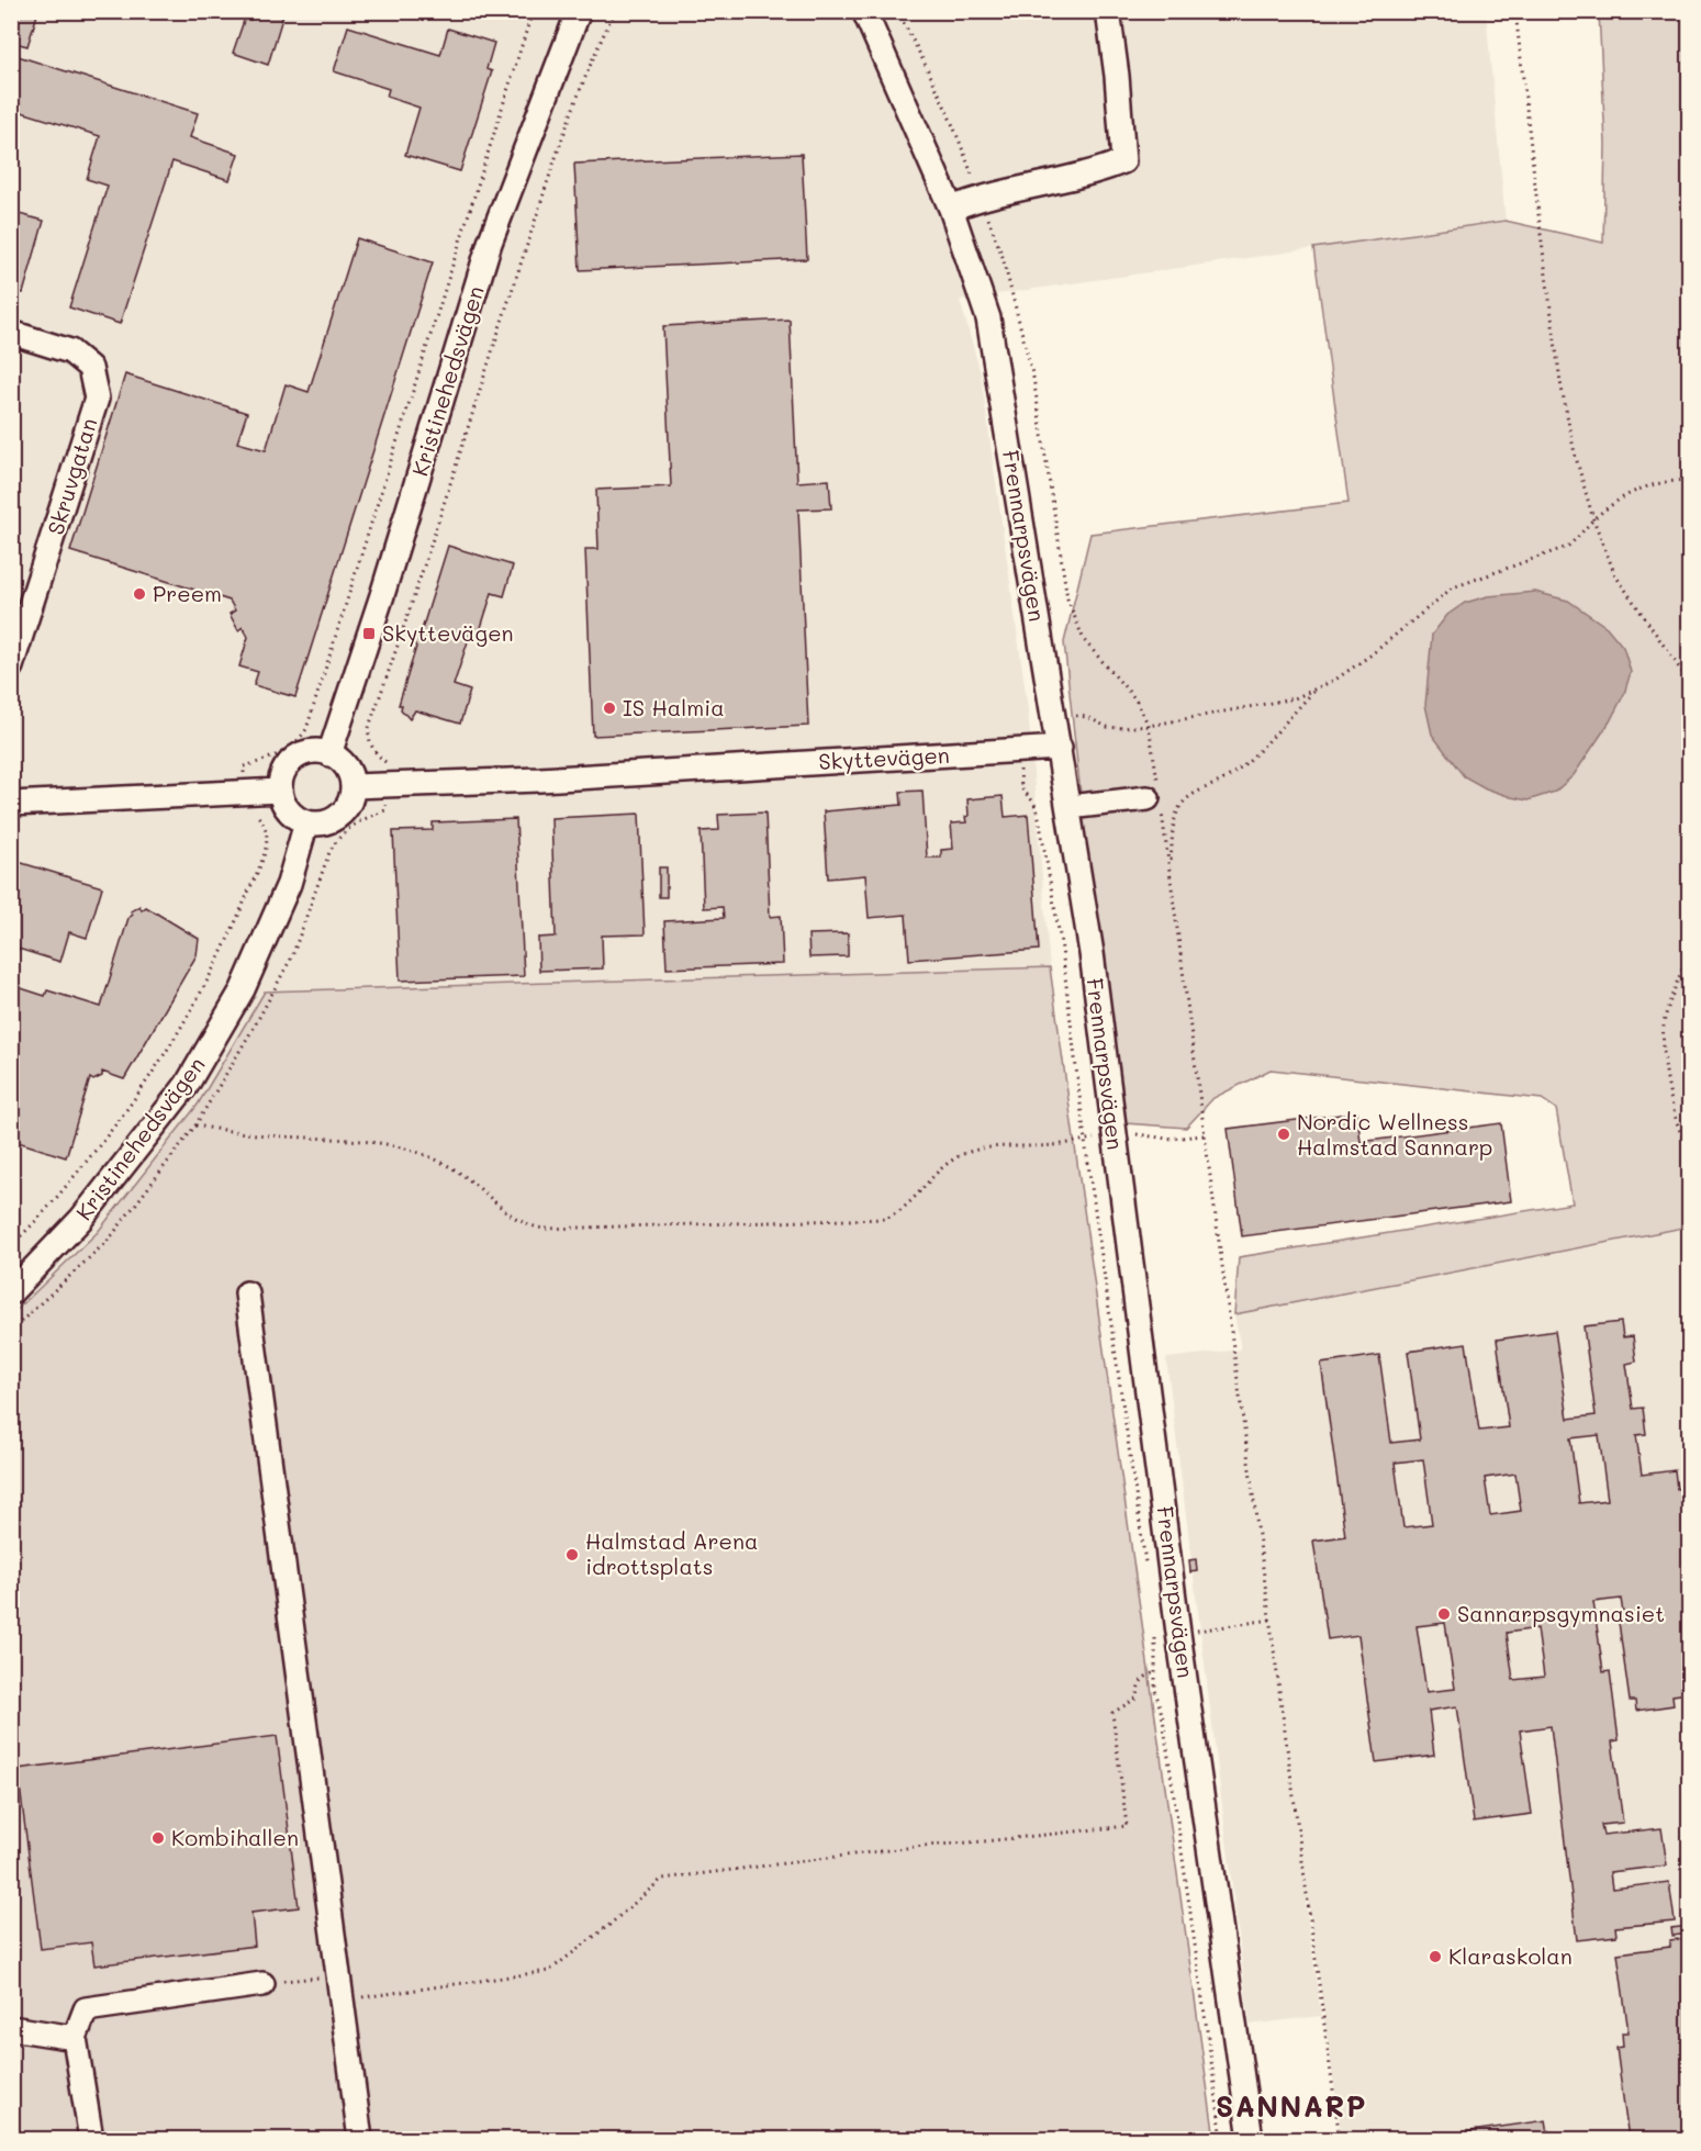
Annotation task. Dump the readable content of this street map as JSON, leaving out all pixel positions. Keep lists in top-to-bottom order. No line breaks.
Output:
{"streets":{"street":["Kristinehedsvägen","Skruvgatan","Frennarpsvägen","Skyttevägen"]},"crossings":[["Kristinehedsvägen","Skyttevägen"],["Frennarpsvägen","Skyttevägen"]],"districts":["SANNARP"],"places":{"other":["Preem","IS Halmia","Nordic Wellness Halmstad Sannarp","Halmstad Arena idrottsplats","Sannarpsgymnasiet","Kombihallen","Klaraskolan"],"transit":["Skyttevägen"]}}
